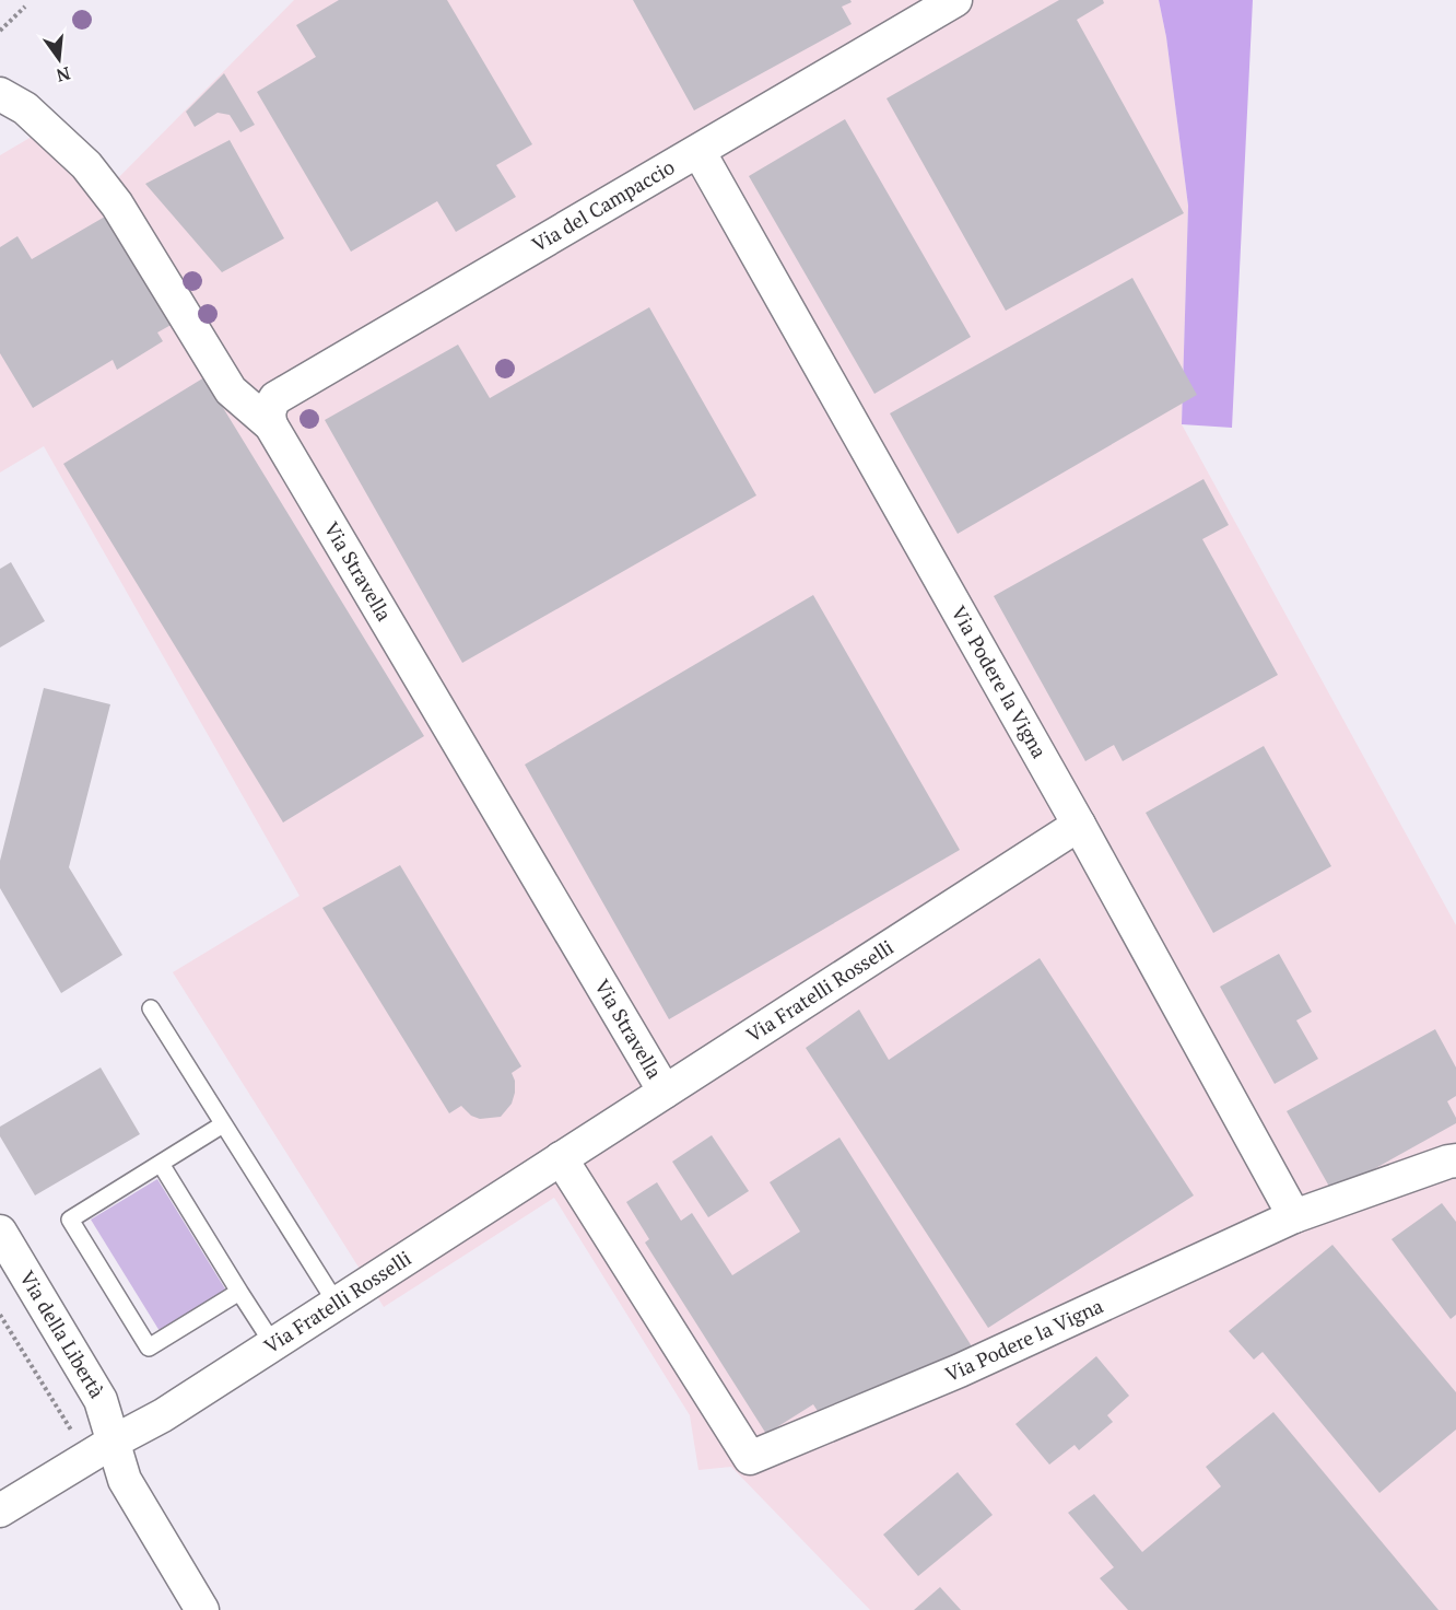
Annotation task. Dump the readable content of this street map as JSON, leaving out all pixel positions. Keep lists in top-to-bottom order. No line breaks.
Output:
{"streets":{"street":["Via del Campaccio","Via Stravella","Via Podere la Vigna","Via Fratelli Rosselli","Via della Libertà"]},"crossings":[["Via del Campaccio","Via Stravella"],["Via del Campaccio","Via Podere la Vigna"],["Via Stravella","Via Fratelli Rosselli"],["Via Podere la Vigna","Via Fratelli Rosselli"],["Via Fratelli Rosselli","Via della Libertà"]],"north":"bottom"}
